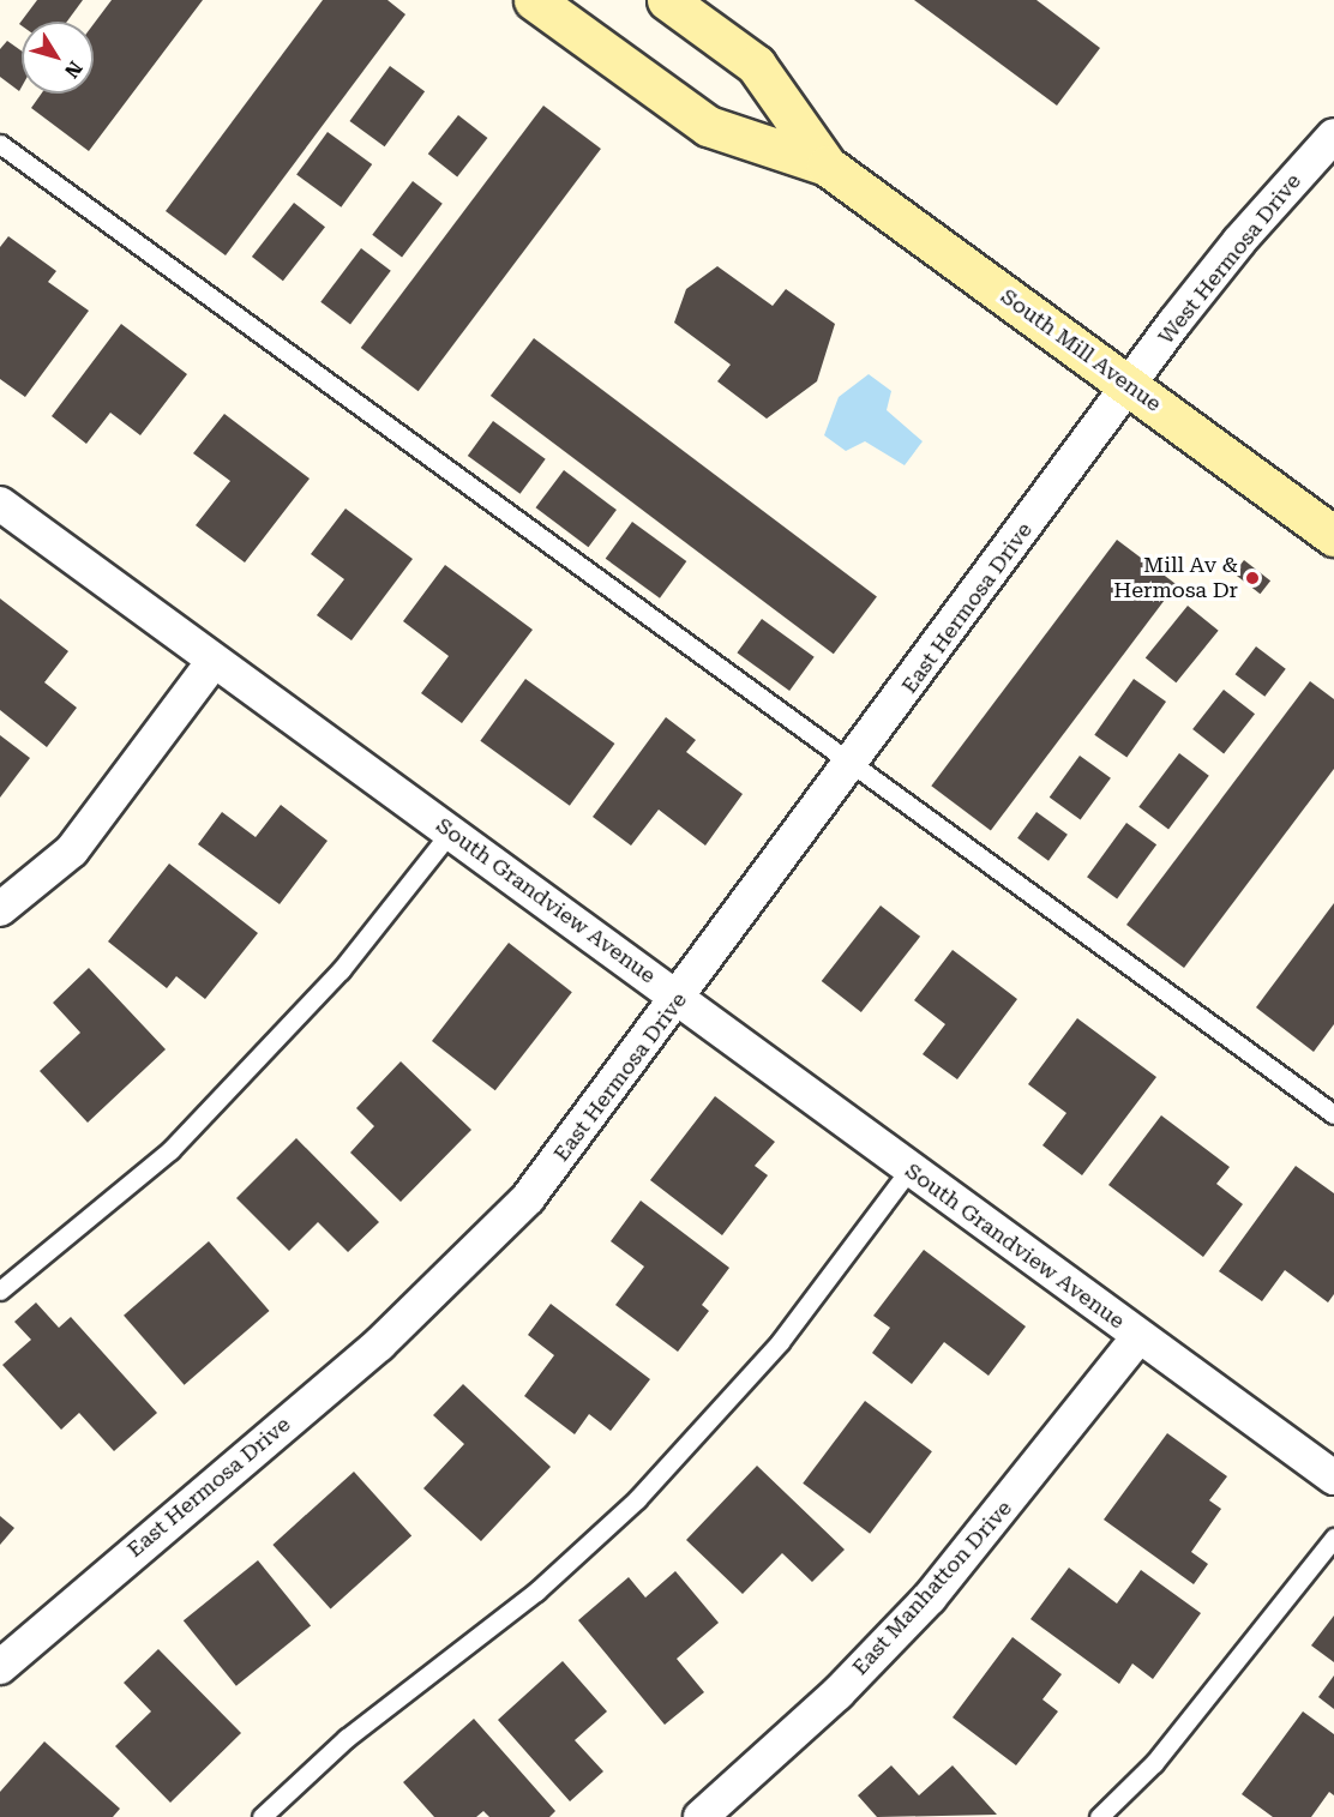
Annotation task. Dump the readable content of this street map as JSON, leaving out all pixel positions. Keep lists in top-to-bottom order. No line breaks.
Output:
{"streets":{"main road":["South Mill Avenue"],"street":["West Hermosa Drive","East Hermosa Drive","South Grandview Avenue","East Manhatton Drive"]},"crossings":[["West Hermosa Drive","South Mill Avenue"],["West Hermosa Drive","East Hermosa Drive"],["South Mill Avenue","East Hermosa Drive"],["East Hermosa Drive","South Grandview Avenue"],["South Grandview Avenue","East Manhatton Drive"]],"places":["Mill Av & Hermosa Dr"],"north":"bottom right"}
